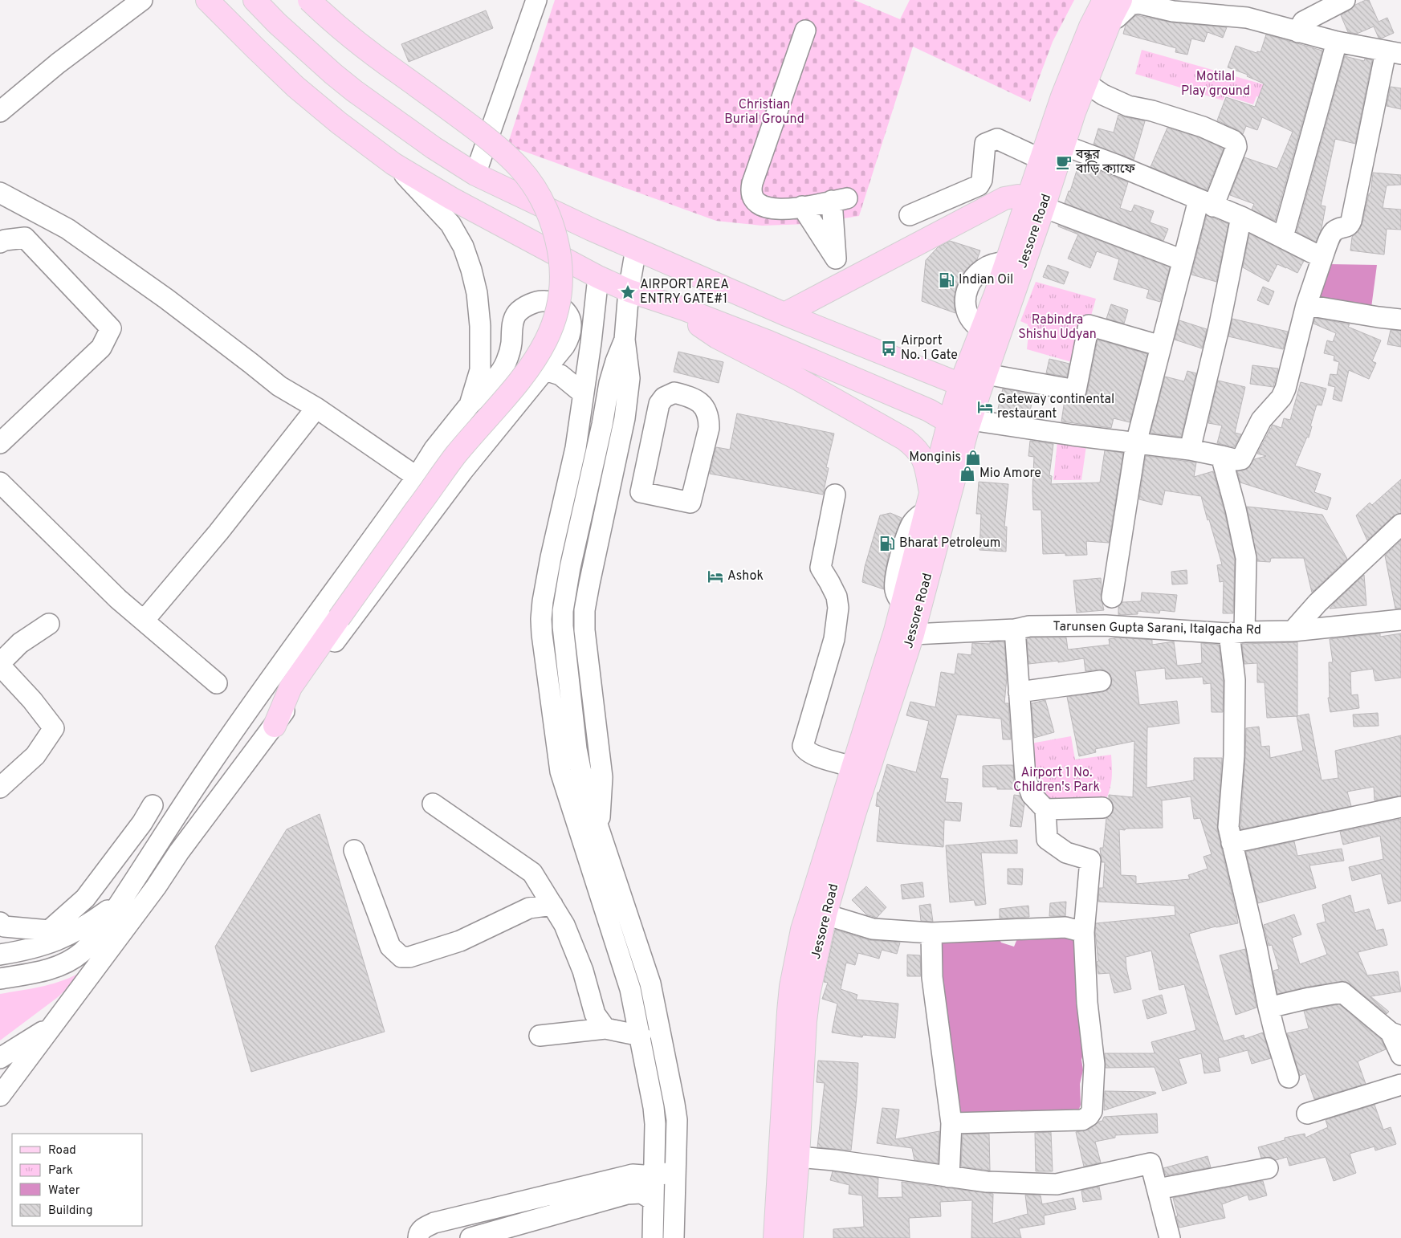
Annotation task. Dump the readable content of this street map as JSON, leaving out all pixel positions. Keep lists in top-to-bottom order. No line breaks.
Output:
{"streets":{"main road":["Jessore Road"],"street":["Tarunsen Gupta Sarani, Italgacha Rd"]},"crossings":[["Jessore Road","Tarunsen Gupta Sarani, Italgacha Rd"]],"parks":["Motilal Play ground","Christian Burial Ground","Rabindra Shishu Udyan","Airport 1 No. Children's Park"],"places":{"cafe":["বন্ধুর বাড়ি ক্যাফে"],"fuel station":["Indian Oil","Bharat Petroleum"],"place":["AIRPORT AREA ENTRY GATE#1"],"bus stop":["Airport No. 1 Gate"],"hotel":["Gateway continental restaurant","Ashok"],"shop":["Monginis","Mio Amore"]},"legend":["Road","Park","Water","Building"]}
